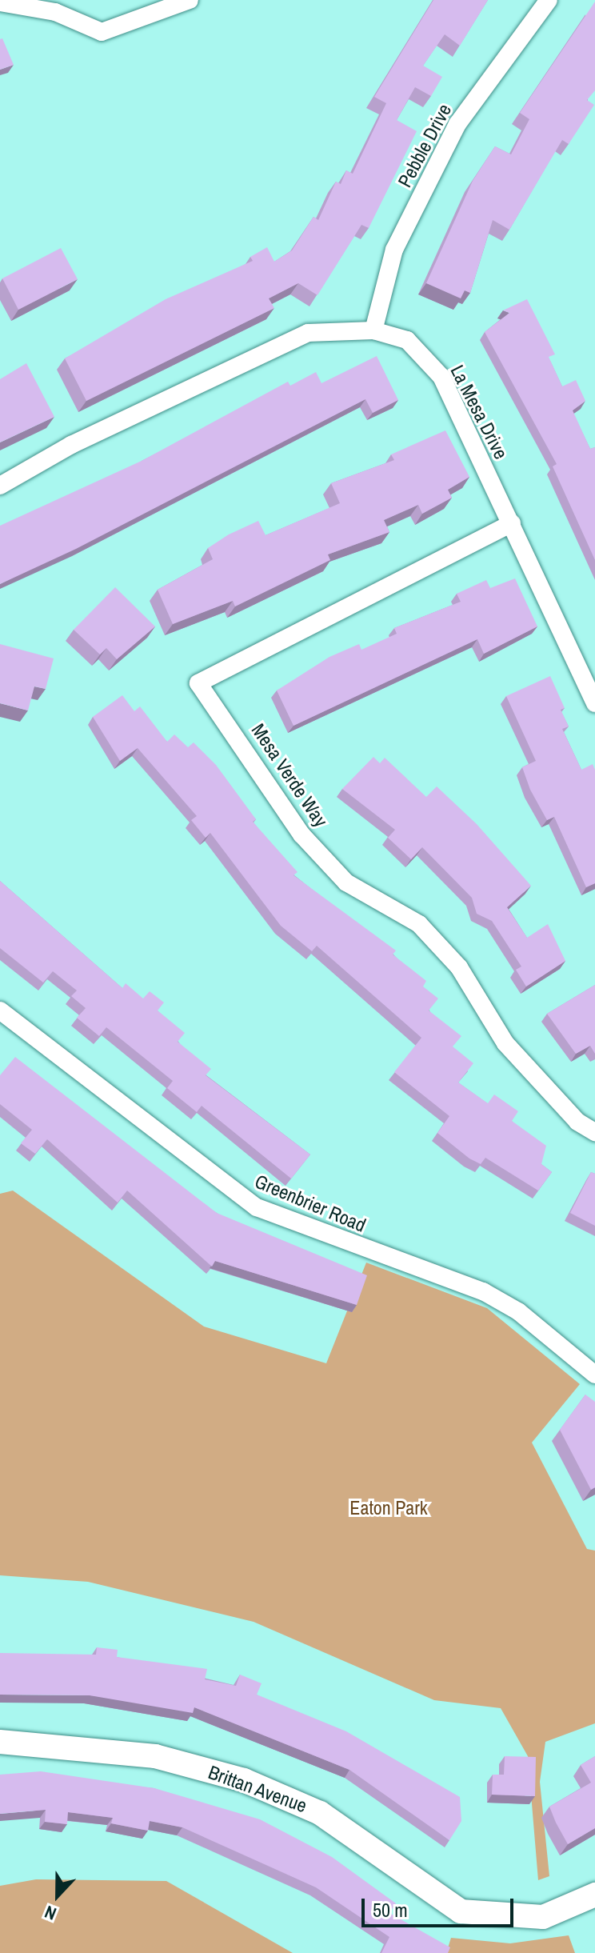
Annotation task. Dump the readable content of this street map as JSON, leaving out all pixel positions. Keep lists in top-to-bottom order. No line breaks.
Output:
{"streets":{"main road":["Brittan Avenue"],"street":["Pebble Drive","La Mesa Drive","Mesa Verde Way","Greenbrier Road"]},"crossings":[["Pebble Drive","La Mesa Drive"],["La Mesa Drive","Mesa Verde Way"]],"parks":["Eaton Park"],"scale_bar":"50 m","north":"bottom"}
